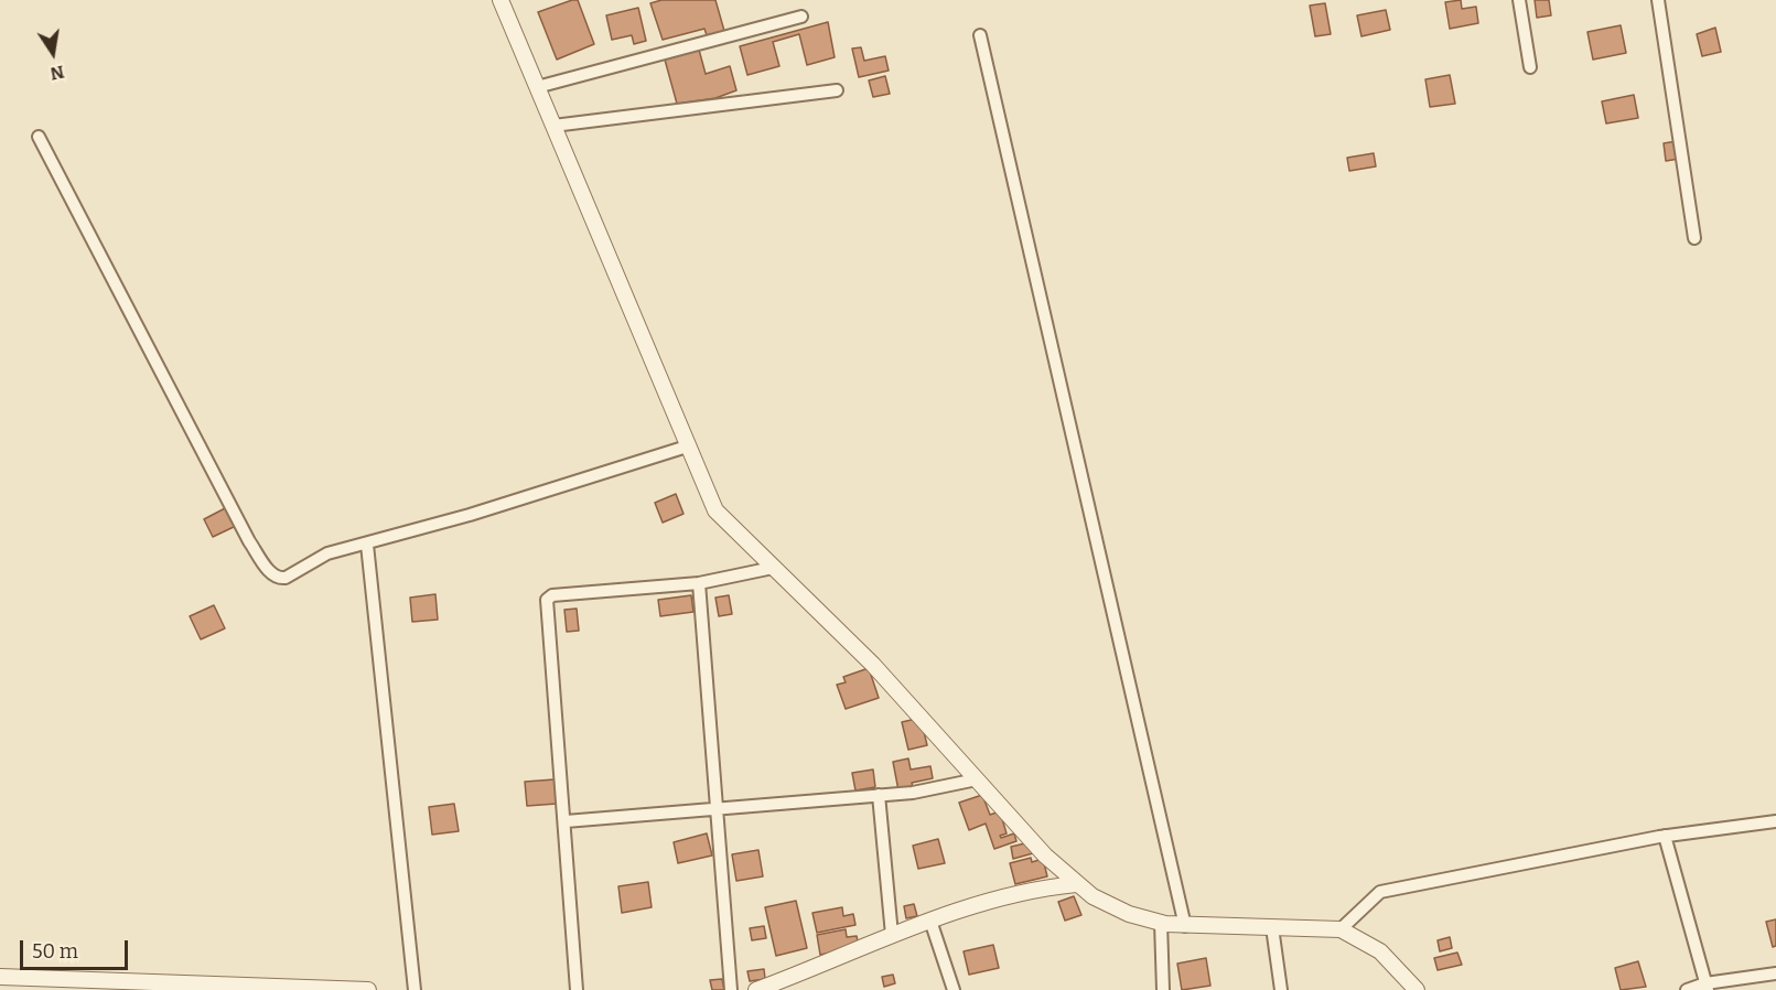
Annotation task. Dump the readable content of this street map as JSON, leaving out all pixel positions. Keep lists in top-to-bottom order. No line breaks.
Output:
{"scale_bar":"50 m","north":"bottom"}
